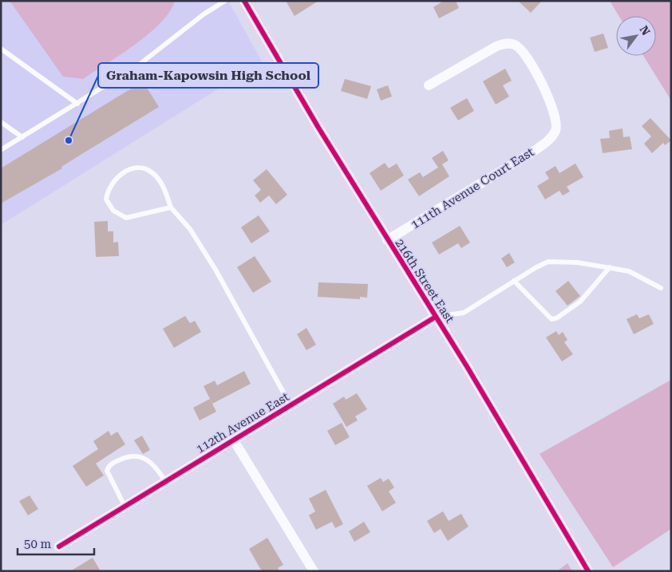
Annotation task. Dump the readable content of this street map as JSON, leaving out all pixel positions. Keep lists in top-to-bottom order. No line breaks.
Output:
{"streets":{"street":["111th Avenue Court East","216th Street East","112th Avenue East"]},"crossings":[["111th Avenue Court East","216th Street East"],["216th Street East","112th Avenue East"]],"places":["Graham-Kapowsin High School"],"scale_bar":"50 m","north":"top right"}
